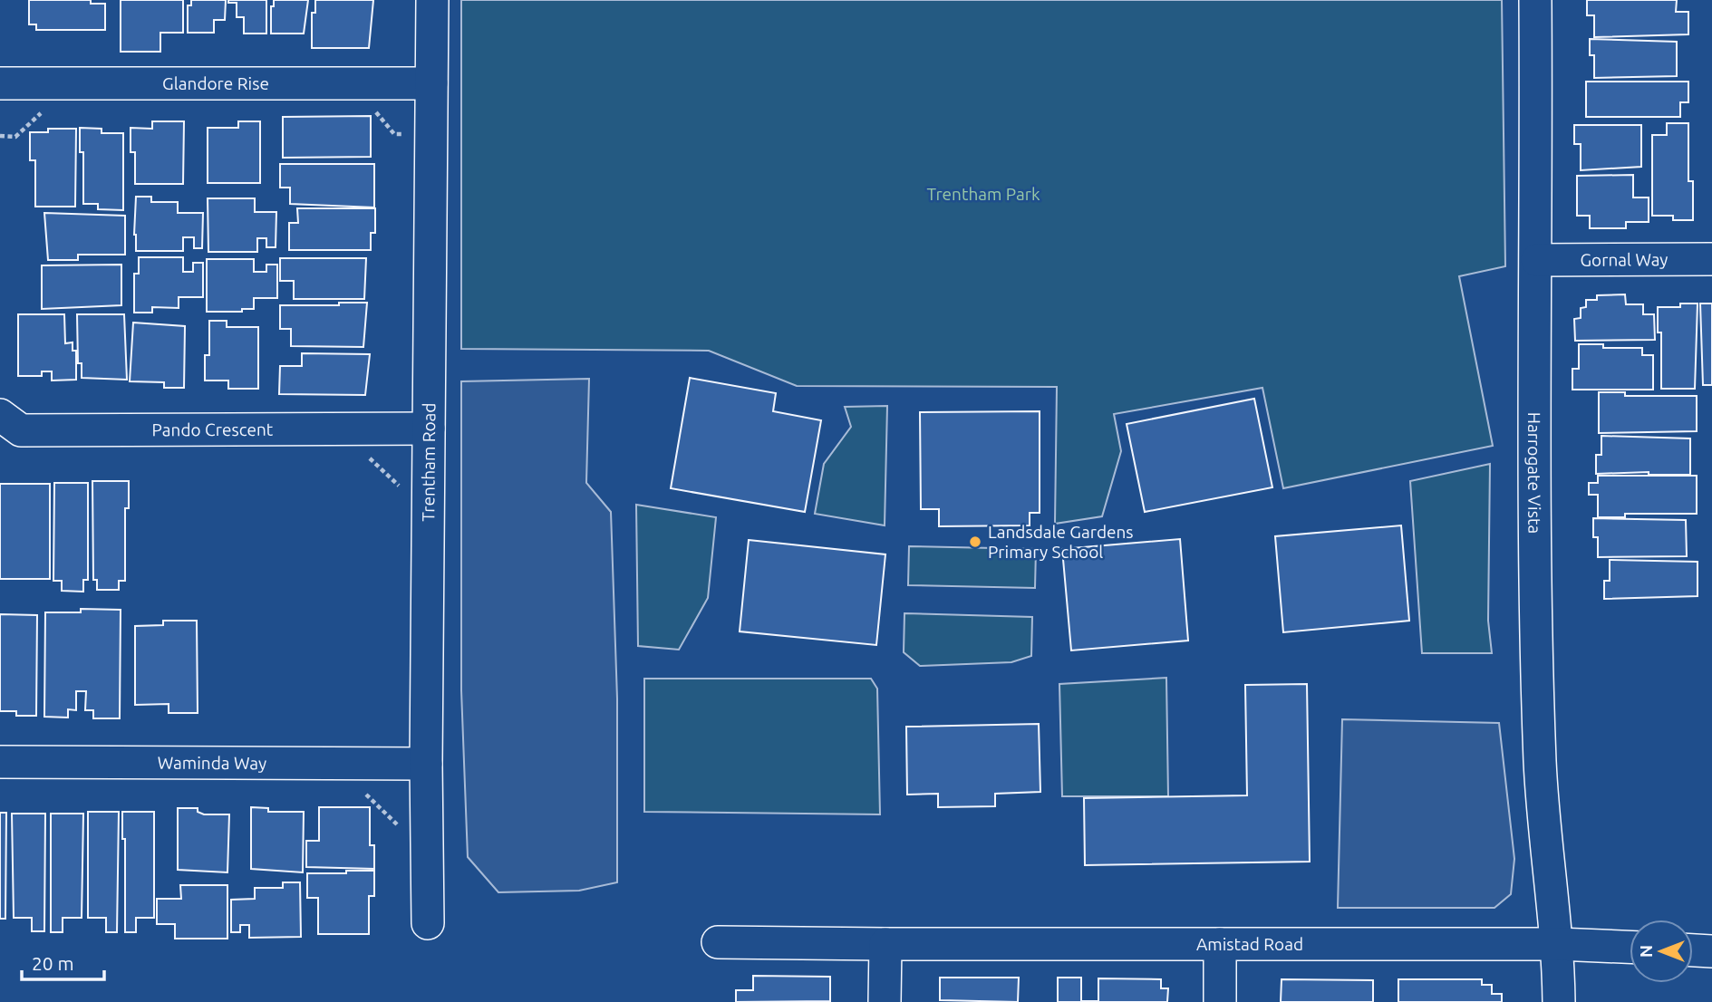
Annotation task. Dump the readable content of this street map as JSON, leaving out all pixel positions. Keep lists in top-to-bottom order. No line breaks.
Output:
{"streets":{"street":["Glandore Rise","Gornal Way","Pando Crescent","Trentham Road","Harrogate Vista","Waminda Way","Amistad Road"]},"crossings":[["Glandore Rise","Trentham Road"],["Gornal Way","Harrogate Vista"],["Pando Crescent","Trentham Road"],["Trentham Road","Waminda Way"],["Harrogate Vista","Amistad Road"]],"parks":["Trentham Park"],"places":["Landsdale Gardens Primary School"],"scale_bar":"20 m","north":"left"}
